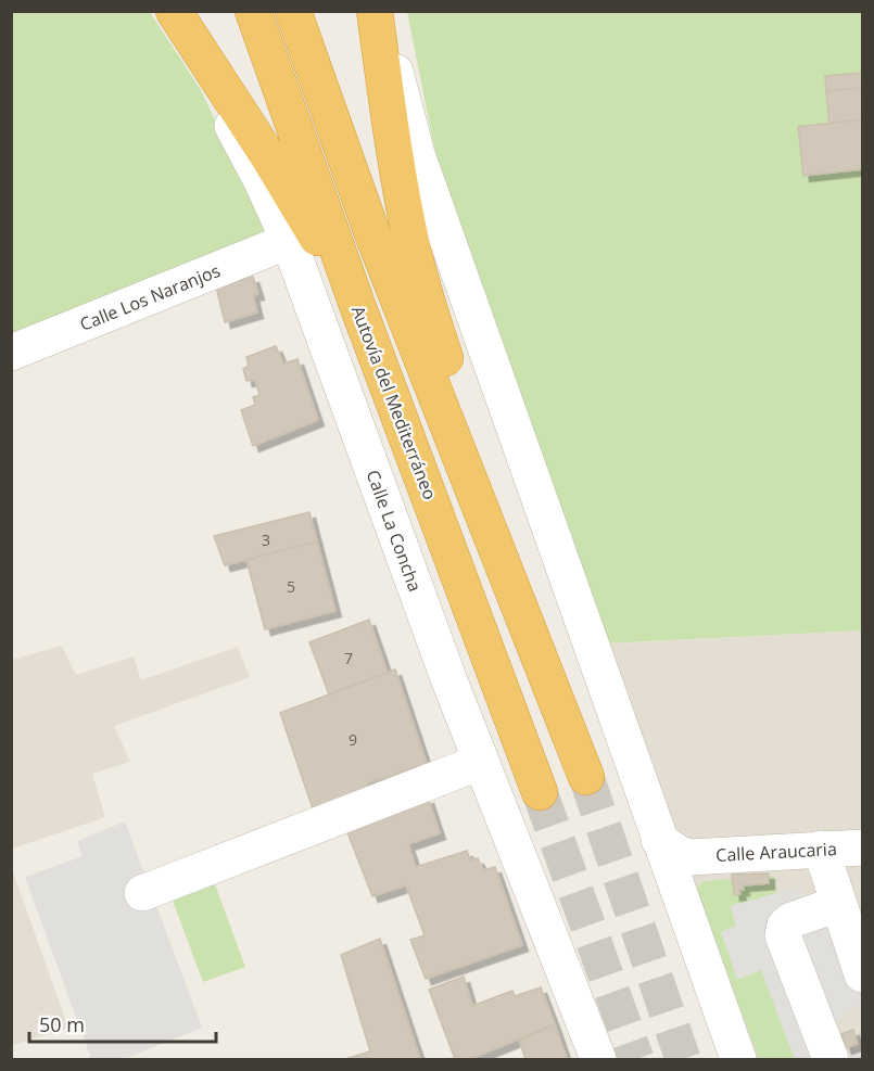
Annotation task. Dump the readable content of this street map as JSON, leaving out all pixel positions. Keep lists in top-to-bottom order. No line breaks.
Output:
{"streets":{"highway":["Autovía del Mediterráneo"],"street":["Calle Los Naranjos","Calle La Concha","Calle Araucaria"]},"crossings":[["Calle Los Naranjos","Calle La Concha"]],"house_numbers":["3","5","7","9"],"scale_bar":"50 m"}
